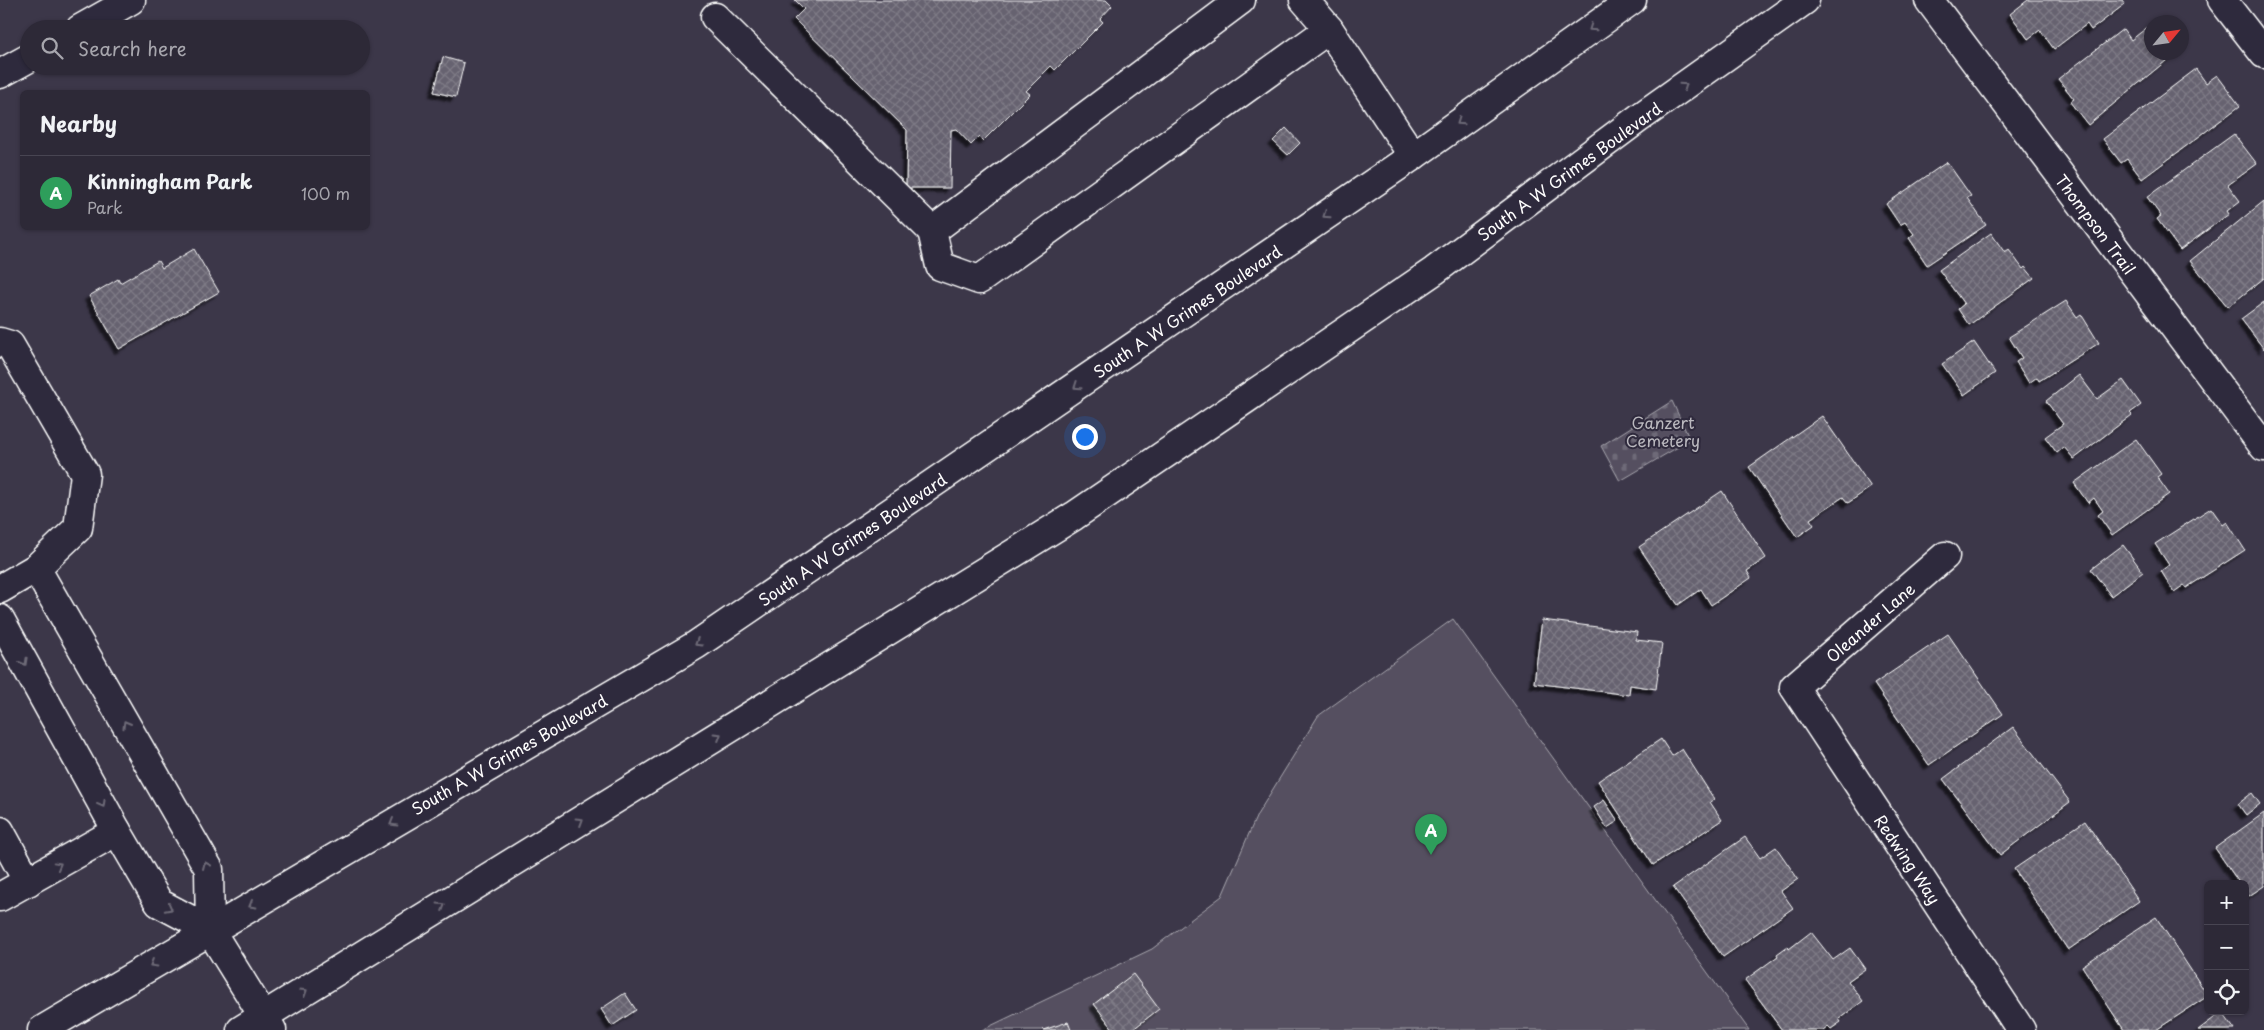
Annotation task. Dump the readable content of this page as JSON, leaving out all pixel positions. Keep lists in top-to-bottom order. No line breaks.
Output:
{"streets":{"main road":["South A W Grimes Boulevard","Thompson Trail","Oleander Lane","Redwing Way"]},"crossings":[["Oleander Lane","Redwing Way"]],"parks":["Ganzert Cemetery"],"north":"top right","page":{"search":"Search here","heading":"Nearby","list":[{"mark":"A","name":"Kinningham Park","note":"Park","value":"100 m"}],"pins":"A","map_buttons":["+","−"]}}
